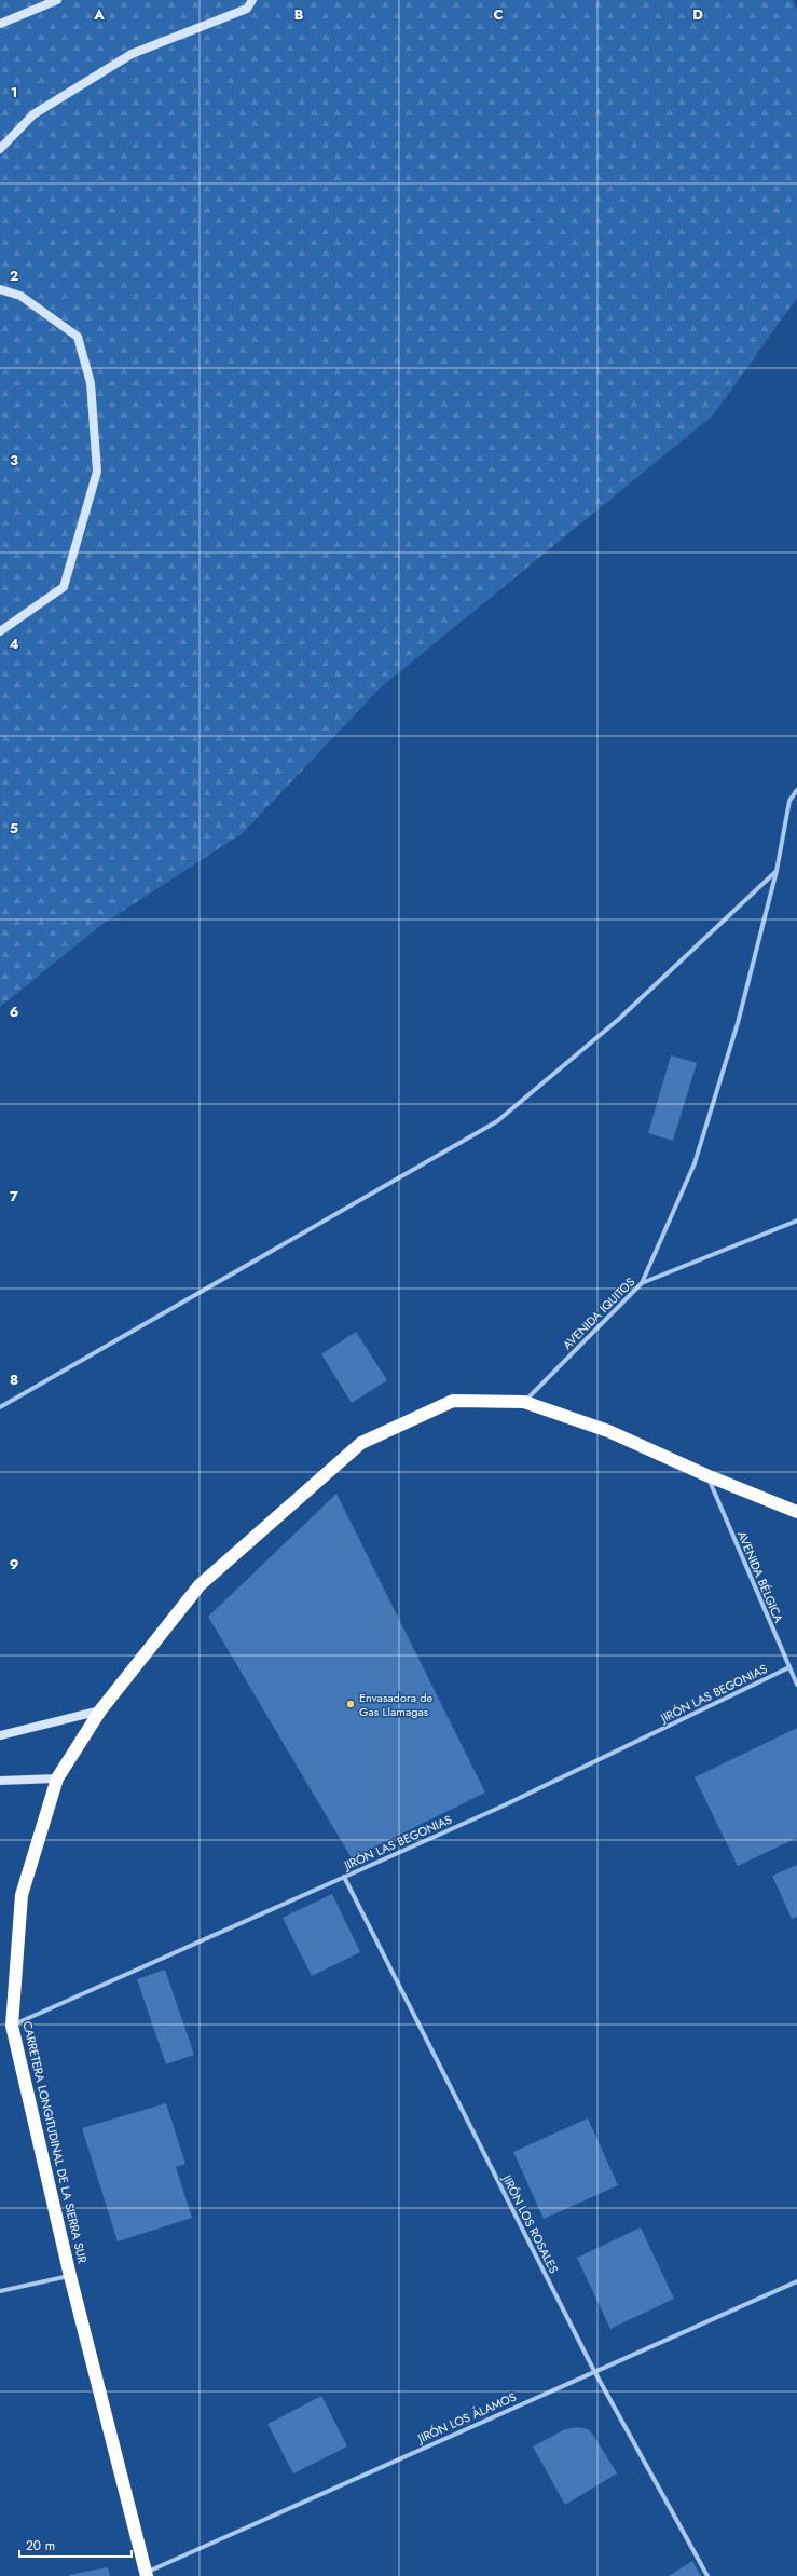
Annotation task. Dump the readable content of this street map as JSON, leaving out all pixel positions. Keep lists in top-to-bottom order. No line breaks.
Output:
{"streets":{"highway":["CARRETERA LONGITUDINAL DE LA SIERRA SUR"],"street":["AVENIDA IQUITOS","AVENIDA BÉLGICA","JIRÓN LAS BEGONIAS","JIRÓN LOS ROSALES","JIRÓN LOS ÁLAMOS"]},"crossings":[["AVENIDA IQUITOS","CARRETERA LONGITUDINAL DE LA SIERRA SUR"],["AVENIDA BÉLGICA","JIRÓN LAS BEGONIAS"],["AVENIDA BÉLGICA","CARRETERA LONGITUDINAL DE LA SIERRA SUR"],["JIRÓN LAS BEGONIAS","CARRETERA LONGITUDINAL DE LA SIERRA SUR"],["JIRÓN LAS BEGONIAS","JIRÓN LOS ROSALES"],["CARRETERA LONGITUDINAL DE LA SIERRA SUR","JIRÓN LOS ÁLAMOS"],["JIRÓN LOS ROSALES","JIRÓN LOS ÁLAMOS"]],"places":["Envasadora de Gas Llamagas"],"scale_bar":"20 m","grid":{"columns":["A","B","C","D"],"rows":["1","2","3","4","5","6","7","8","9"]}}
